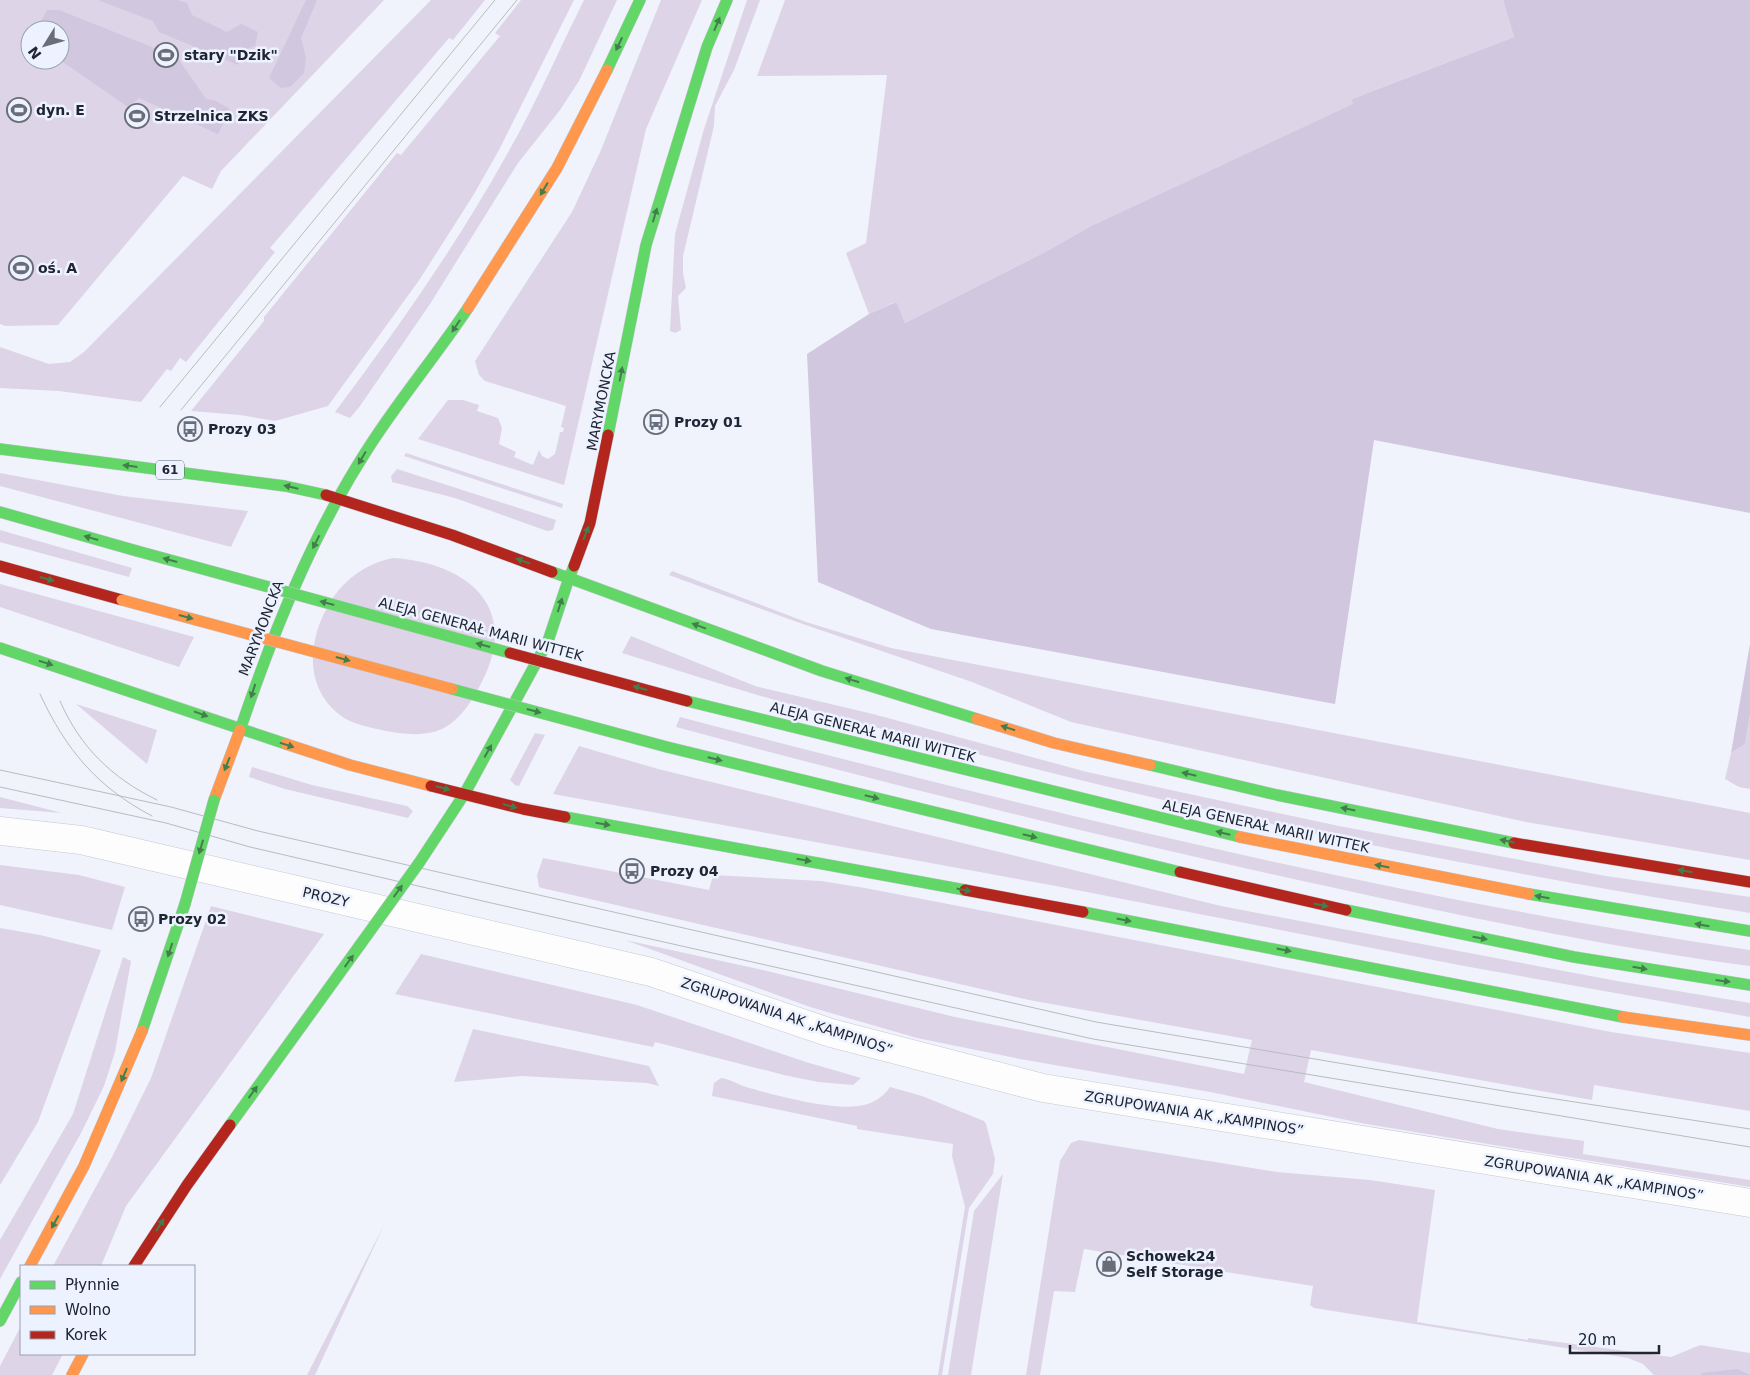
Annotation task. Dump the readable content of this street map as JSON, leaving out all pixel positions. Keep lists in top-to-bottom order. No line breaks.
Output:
{"streets":{"main road":["MARYMONCKA","61","ALEJA GENERAŁ MARII WITTEK"],"street":["PROZY","ZGRUPOWANIA AK „KAMPINOS”"]},"crossings":[["MARYMONCKA","61"],["PROZY","ZGRUPOWANIA AK „KAMPINOS”"]],"places":{"sports":["stary \"Dzik\"","dyn. E","Strzelnica ZKS","oś. A"],"bus stop":["Prozy 01","Prozy 03","Prozy 04","Prozy 02"],"shop":["Schowek24 Self Storage"]},"legend":["Płynnie","Wolno","Korek"],"scale_bar":"20 m","north":"bottom left"}
